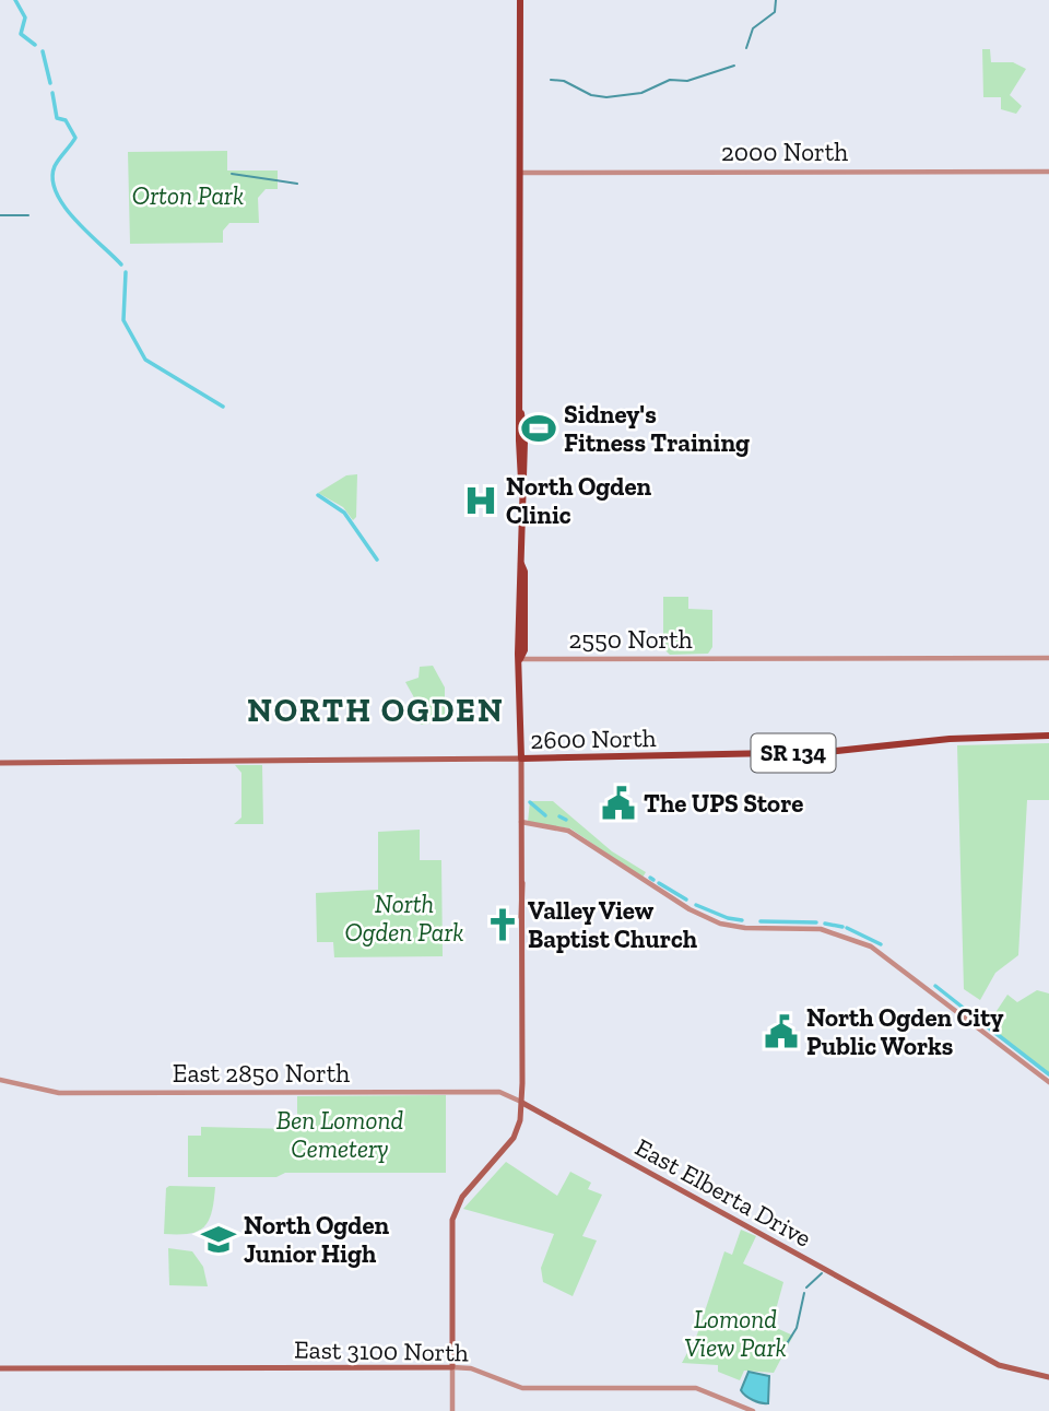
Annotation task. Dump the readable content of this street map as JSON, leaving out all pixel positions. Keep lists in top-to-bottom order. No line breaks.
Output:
{"streets":{"main road":["2600 North","SR 134","East Elberta Drive","East 3100 North"],"street":["2000 North","2550 North","East 2850 North"]},"crossings":[["East 2850 North","East Elberta Drive"]],"districts":["NORTH OGDEN"],"parks":["Orton Park","North Ogden Park","Ben Lomond Cemetery","Lomond View Park"],"places":{"sports":["Sidney's Fitness Training"],"hospital":["North Ogden Clinic"],"public building":["The UPS Store","North Ogden City Public Works"],"church":["Valley View Baptist Church"],"school or university":["North Ogden Junior High"]}}
